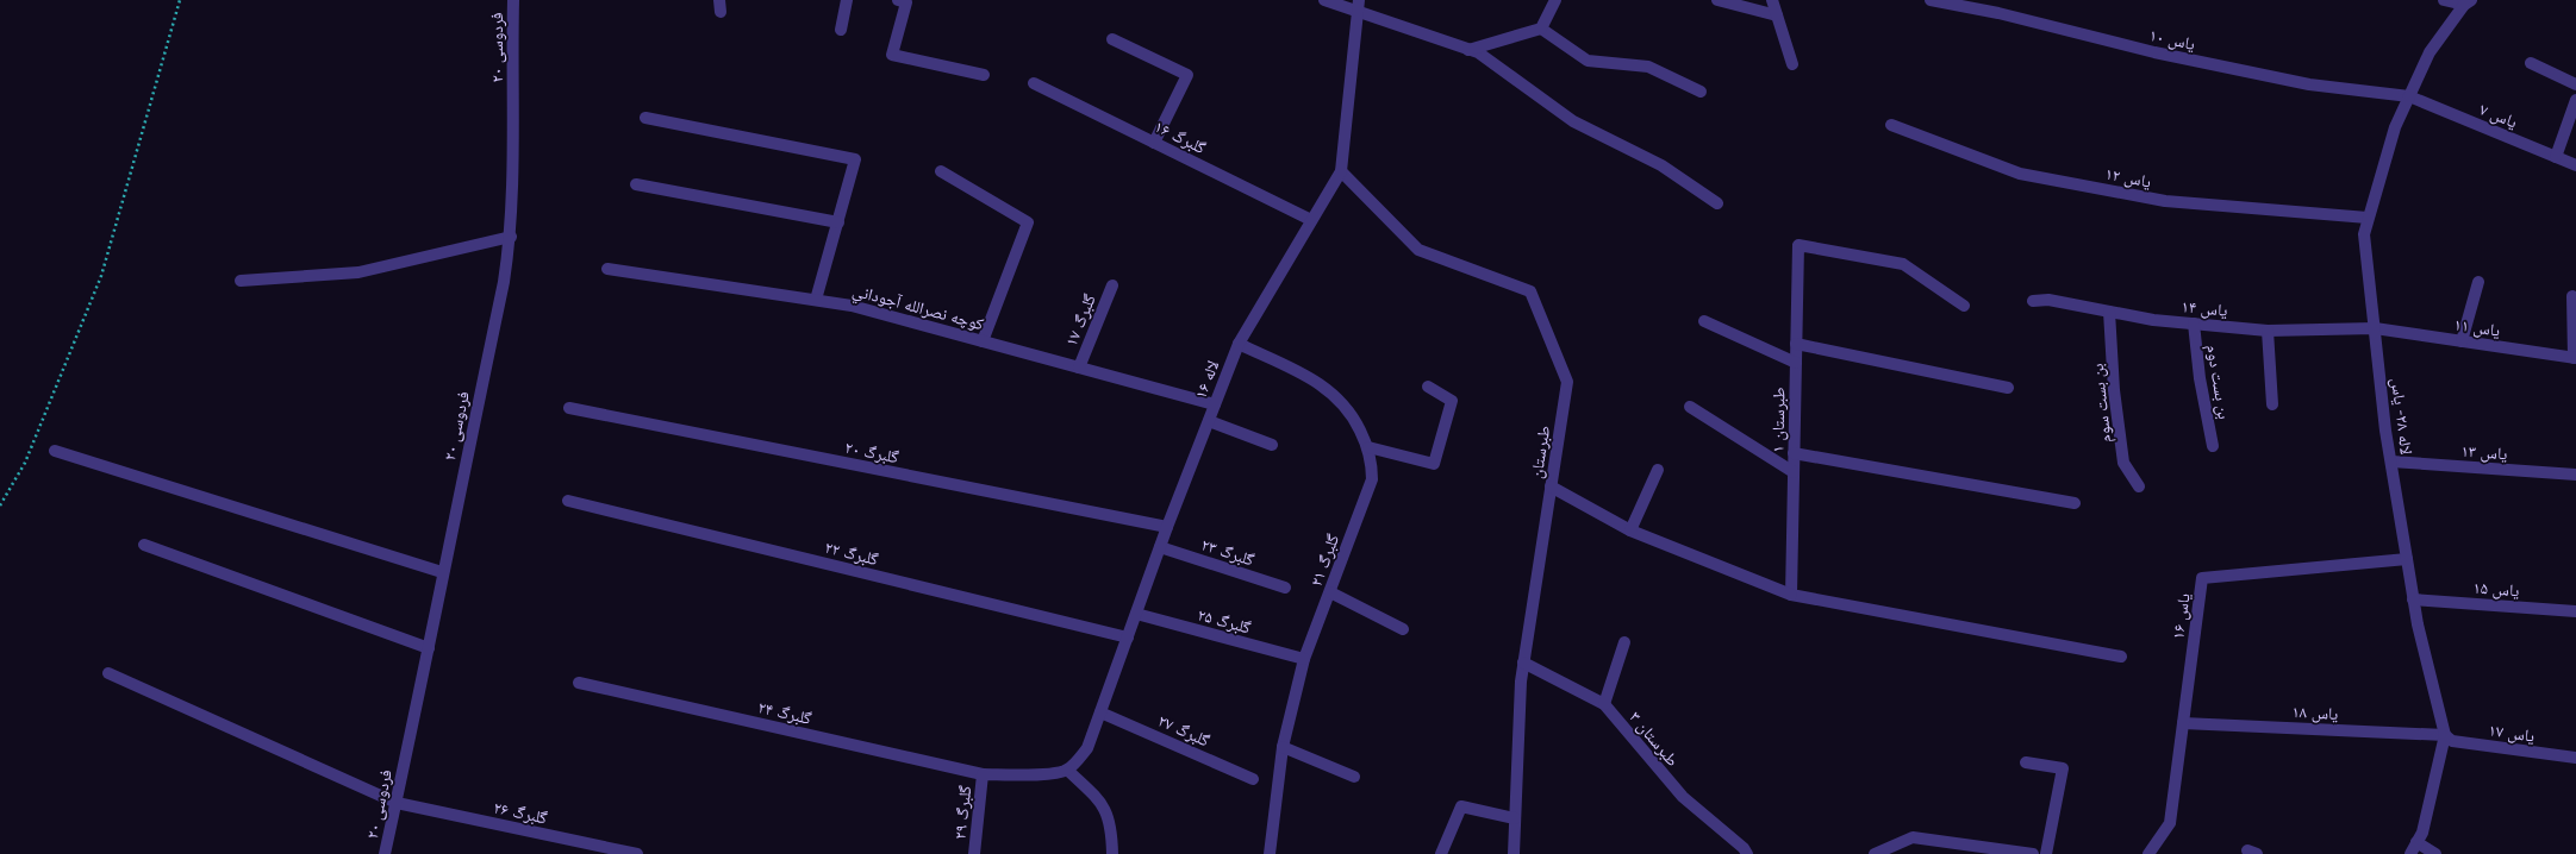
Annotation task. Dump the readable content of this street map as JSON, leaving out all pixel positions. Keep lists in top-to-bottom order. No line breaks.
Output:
{"streets":{"street":["یاس ۱۰","فردوسی ۲۰","یاس ۷","گلبرگ ۱۶","یاس ۱۲","كوچه نصرالله آجوداني","یاس ۱۴","گلبرگ ۱۷","یاس ۱۱","لاله ۱۶","بن بست دوم","بن بست سوم","لاله ۲۸- یاس","طبرستان ۱","گلبرگ ۲۰","طبرستان","یاس ۱۳","گلبرگ ۲۳","گلبرگ ۲۲","گلبرگ ۲۱","یاس ۱۵","یاس ۱۶","گلبرگ ۲۵","گلبرگ ۲۴","یاس ۱۸","گلبرگ ۲۷","یاس ۱۷","طبرستان ۳","گلبرگ ۲۶","گلبرگ ۲۹"]},"crossings":[["یاس ۱۰","یاس ۷"],["یاس ۱۰","لاله ۲۸- یاس"],["فردوسی ۲۰","گلبرگ ۲۶"],["یاس ۷","لاله ۲۸- یاس"],["گلبرگ ۱۶","لاله ۱۶"],["یاس ۱۲","لاله ۲۸- یاس"],["كوچه نصرالله آجوداني","گلبرگ ۱۷"],["كوچه نصرالله آجوداني","لاله ۱۶"],["یاس ۱۴","یاس ۱۱"],["یاس ۱۴","بن بست دوم"],["یاس ۱۴","بن بست سوم"],["یاس ۱۴","لاله ۲۸- یاس"],["یاس ۱۱","لاله ۲۸- یاس"],["لاله ۱۶","گلبرگ ۲۰"],["لاله ۱۶","طبرستان"],["لاله ۱۶","گلبرگ ۲۳"],["لاله ۱۶","گلبرگ ۲۲"],["لاله ۱۶","گلبرگ ۲۱"],["لاله ۱۶","گلبرگ ۲۵"],["لاله ۱۶","گلبرگ ۲۷"],["لاله ۱۶","گلبرگ ۲۹"],["لاله ۲۸- یاس","یاس ۱۳"],["لاله ۲۸- یاس","یاس ۱۵"],["لاله ۲۸- یاس","یاس ۱۶"],["لاله ۲۸- یاس","یاس ۱۸"],["لاله ۲۸- یاس","یاس ۱۷"],["طبرستان","طبرستان ۳"],["گلبرگ ۲۱","گلبرگ ۲۵"],["یاس ۱۶","یاس ۱۸"],["گلبرگ ۲۴","گلبرگ ۲۹"],["یاس ۱۸","یاس ۱۷"]]}
